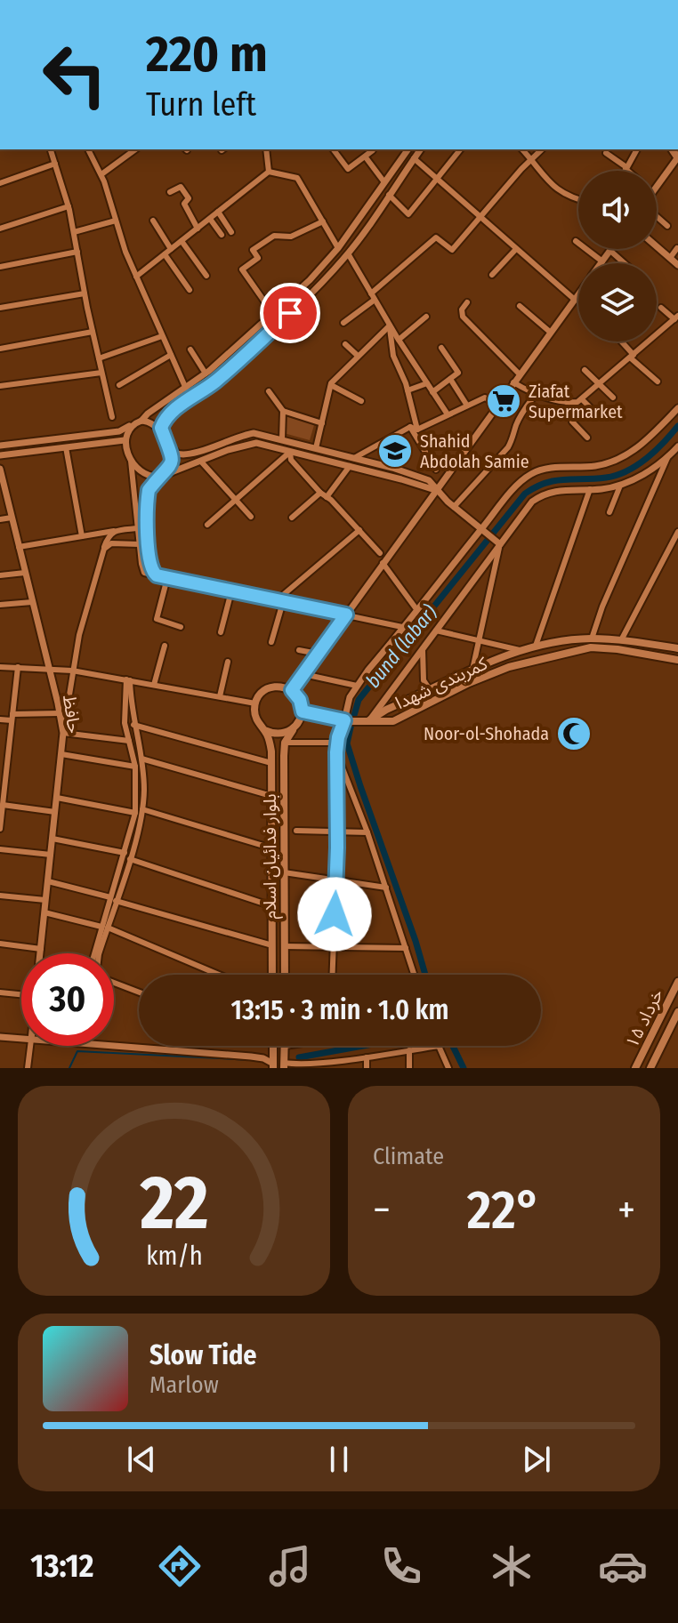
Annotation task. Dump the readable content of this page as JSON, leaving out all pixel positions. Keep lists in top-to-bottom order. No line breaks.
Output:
{"streets":{"main road":["کمربندی شهدا","بلوار فدائیان اسلام","۱۵ خرداد"],"street":["حافظ"]},"water":["bund (labar)"],"places":{"supermarket":["Ziafat Supermarket"],"school or university":["Shahid Abdolah Samie"],"mosque":["Noor-ol-Shohada"]},"page":{"turn":["220 m","Turn left"],"limit":"30","trip":"13:15 · 3 min · 1.0 km","tile":"Climate","heat":["−","22°","+"],"song":["Slow Tide","Marlow"],"tabs":"13:12","gauge":["22","km/h"]}}
